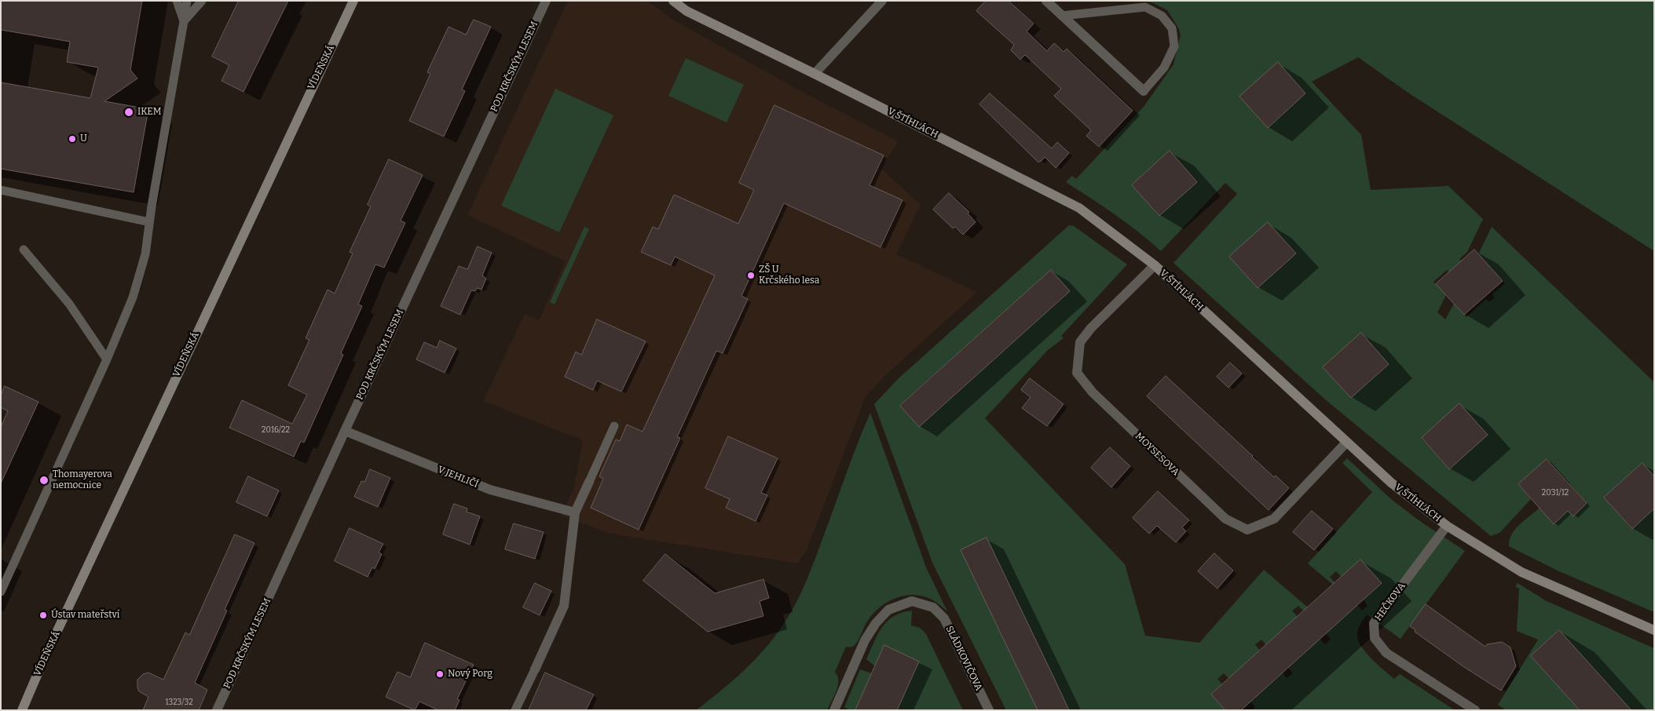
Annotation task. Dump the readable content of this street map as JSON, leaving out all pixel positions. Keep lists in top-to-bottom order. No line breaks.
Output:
{"streets":{"street":["POD KRČSKÝM LESEM","VÍDEŇSKÁ","V ŠTÍHLÁCH","MOYSESOVA","V JEHLIČÍ","HEČKOVA","SLÁDKOVIČOVA"]},"crossings":[["POD KRČSKÝM LESEM","V JEHLIČÍ"],["V ŠTÍHLÁCH","MOYSESOVA"],["V ŠTÍHLÁCH","HEČKOVA"]],"places":["IKEM","U","ZŠ U Krčského lesa","Thomayerova nemocnice","Ústav mateřství","Nový Porg"],"house_numbers":["2016/22","2031/12","1323/32"]}
